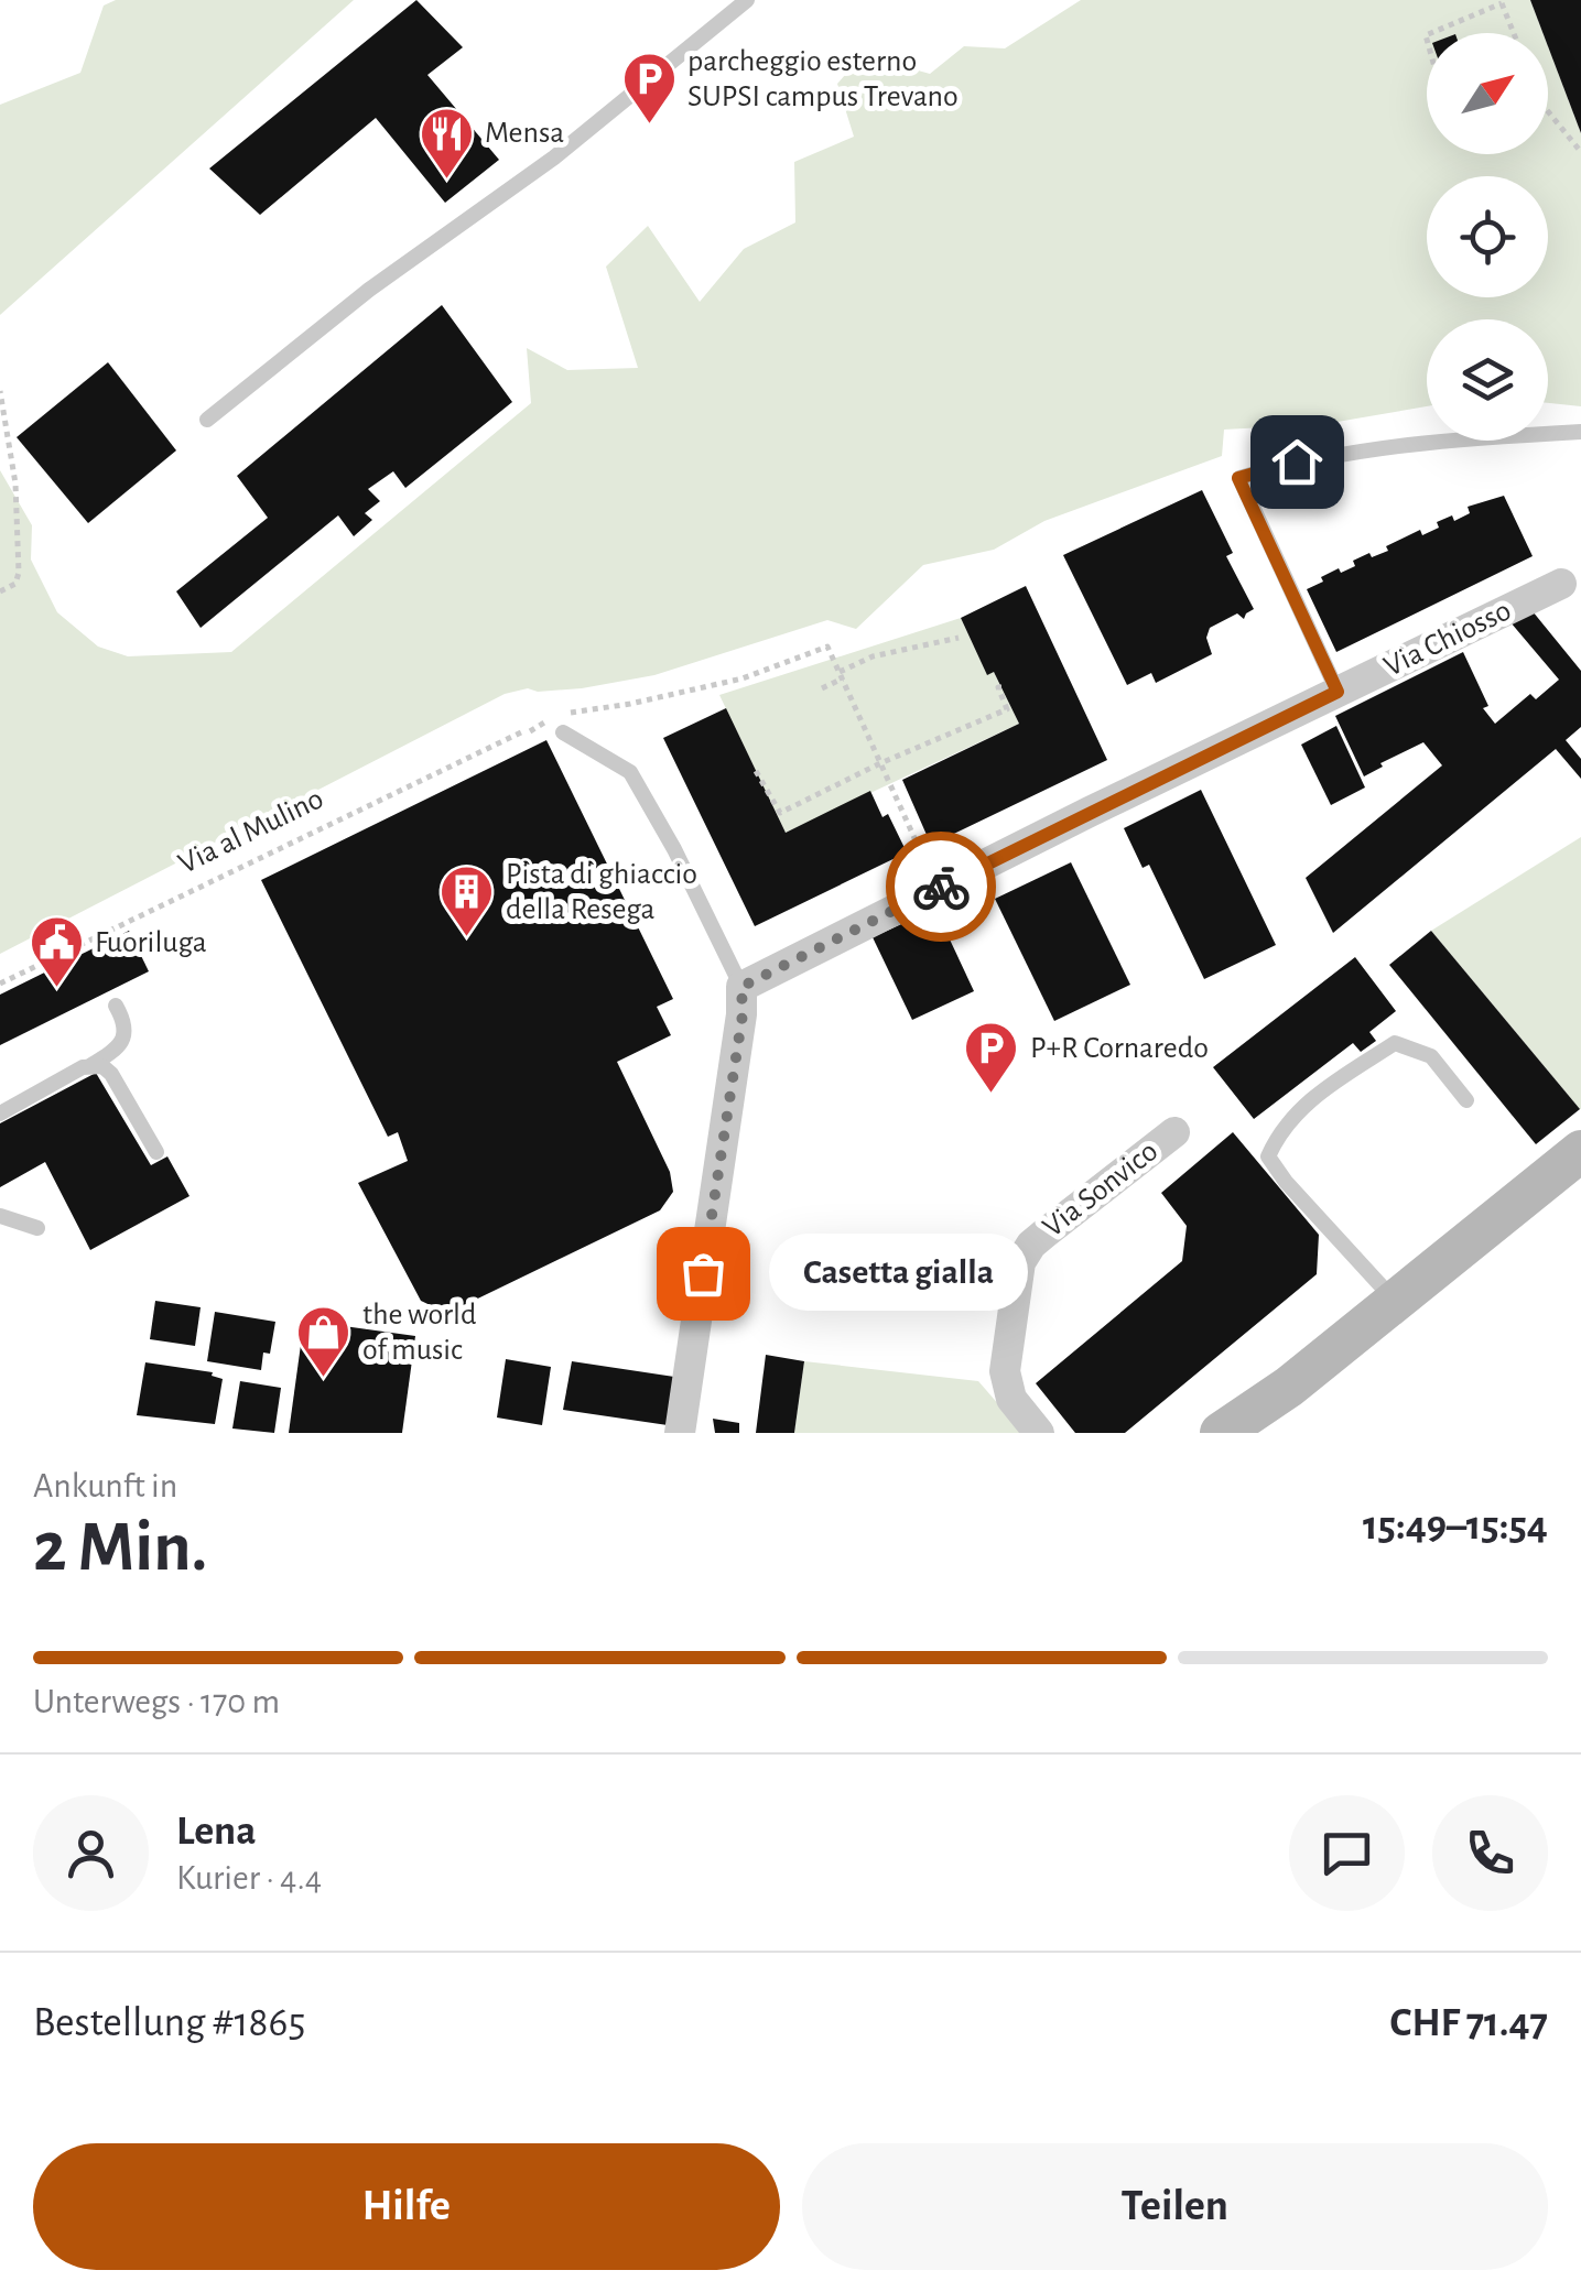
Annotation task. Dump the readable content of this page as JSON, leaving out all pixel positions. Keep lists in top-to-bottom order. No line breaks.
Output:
{"streets":{"street":["Via Chiosso","Via Sonvico"],"path":["Via al Mulino"]},"places":{"parking":["parcheggio esterno SUPSI campus Trevano","P+R Cornaredo"],"restaurant":["Mensa"],"building":["Pista di ghiaccio della Resega"],"public building":["Fuoriluga"],"other":["Casetta gialla"],"shop":["the world of music"]},"north":"top right","page":{"bubble":"Casetta gialla","heading":["2 Min.","Ankunft in","15:49–15:54"],"panel":["Lena","Kurier · 4.4","Bestellung #1865","CHF 71.47"],"bar":"Unterwegs · 170 m","buttons":["Hilfe","Teilen"]}}
